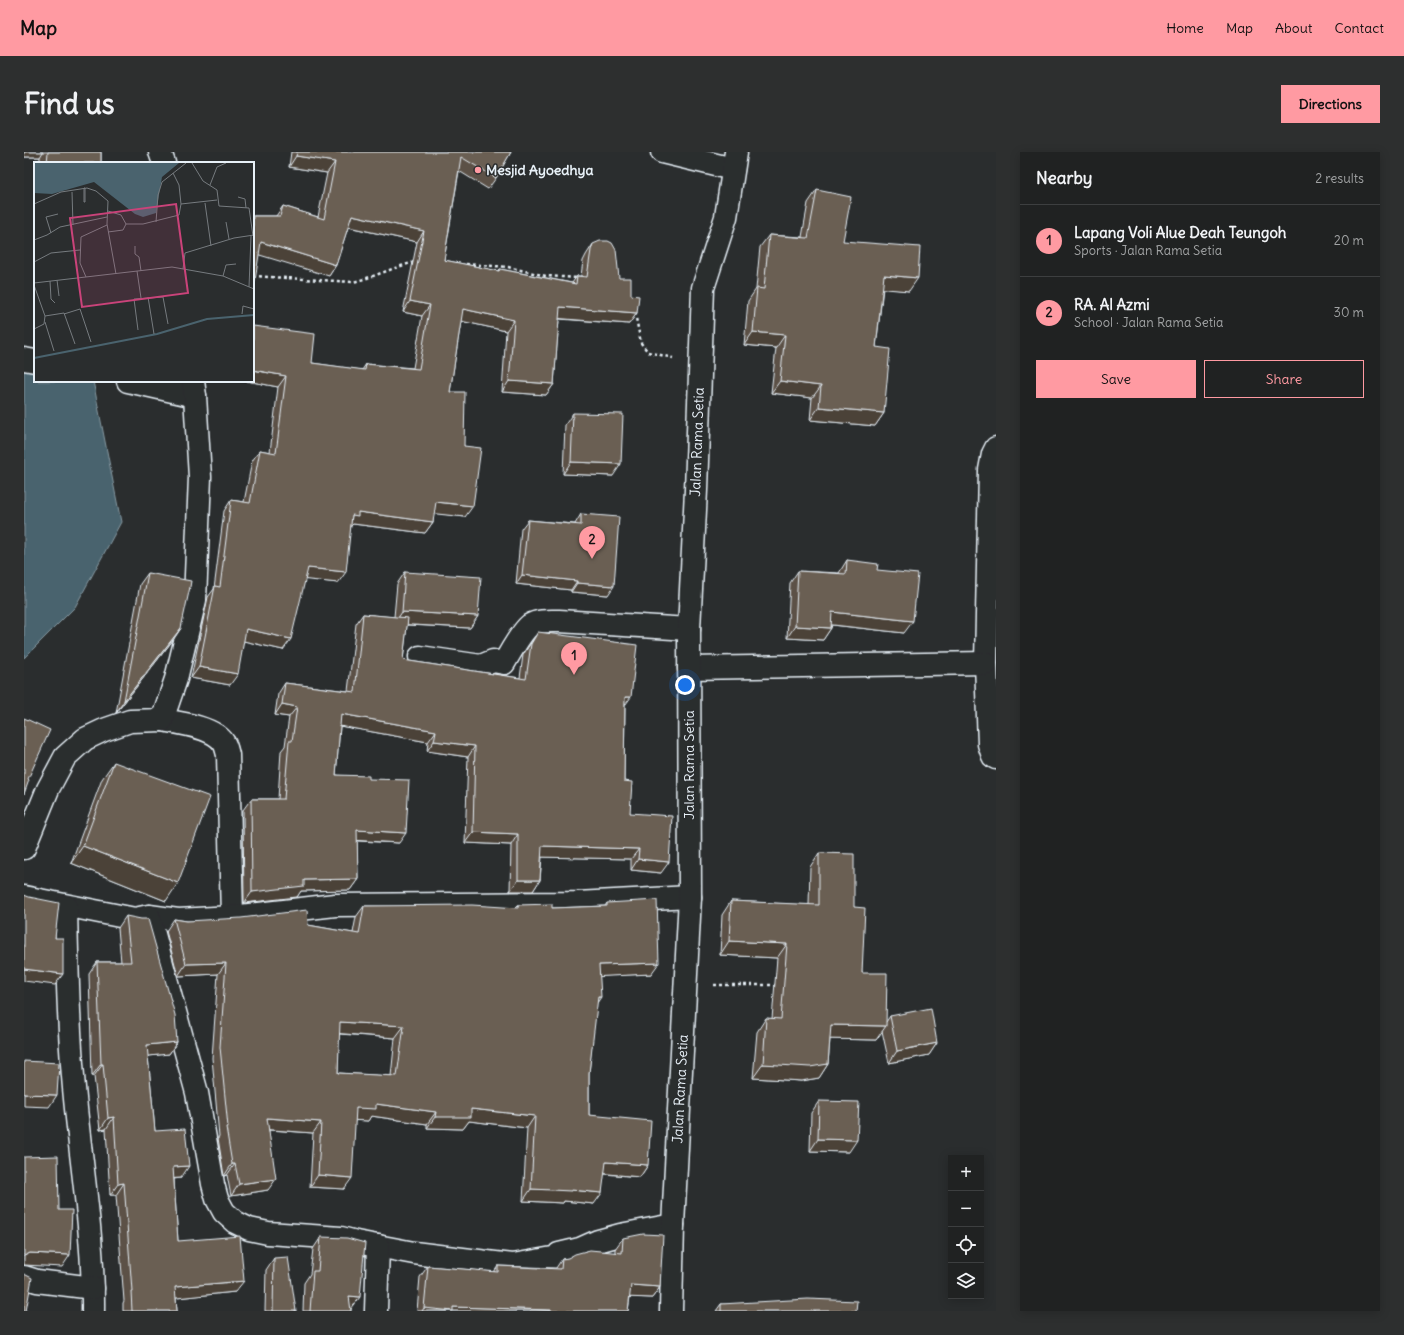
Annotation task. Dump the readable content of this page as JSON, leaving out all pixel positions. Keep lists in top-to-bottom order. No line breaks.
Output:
{"streets":{"street":["Jalan Rama Setia"]},"places":["Mesjid Ayoedhya"],"page":{"header":"Map","nav":["Home","Map","About","Contact"],"buttons":["Directions",["Save","Share"]],"title":"Find us","heading":["Nearby","2 results"],"list":[{"mark":"1","name":"Lapang Voli Alue Deah Teungoh","note":"Sports · Jalan Rama Setia","value":"20 m"},{"mark":"2","name":"RA. Al Azmi","note":"School · Jalan Rama Setia","value":"30 m"}],"pins":["2","1"],"map_buttons":["+","−"]}}
